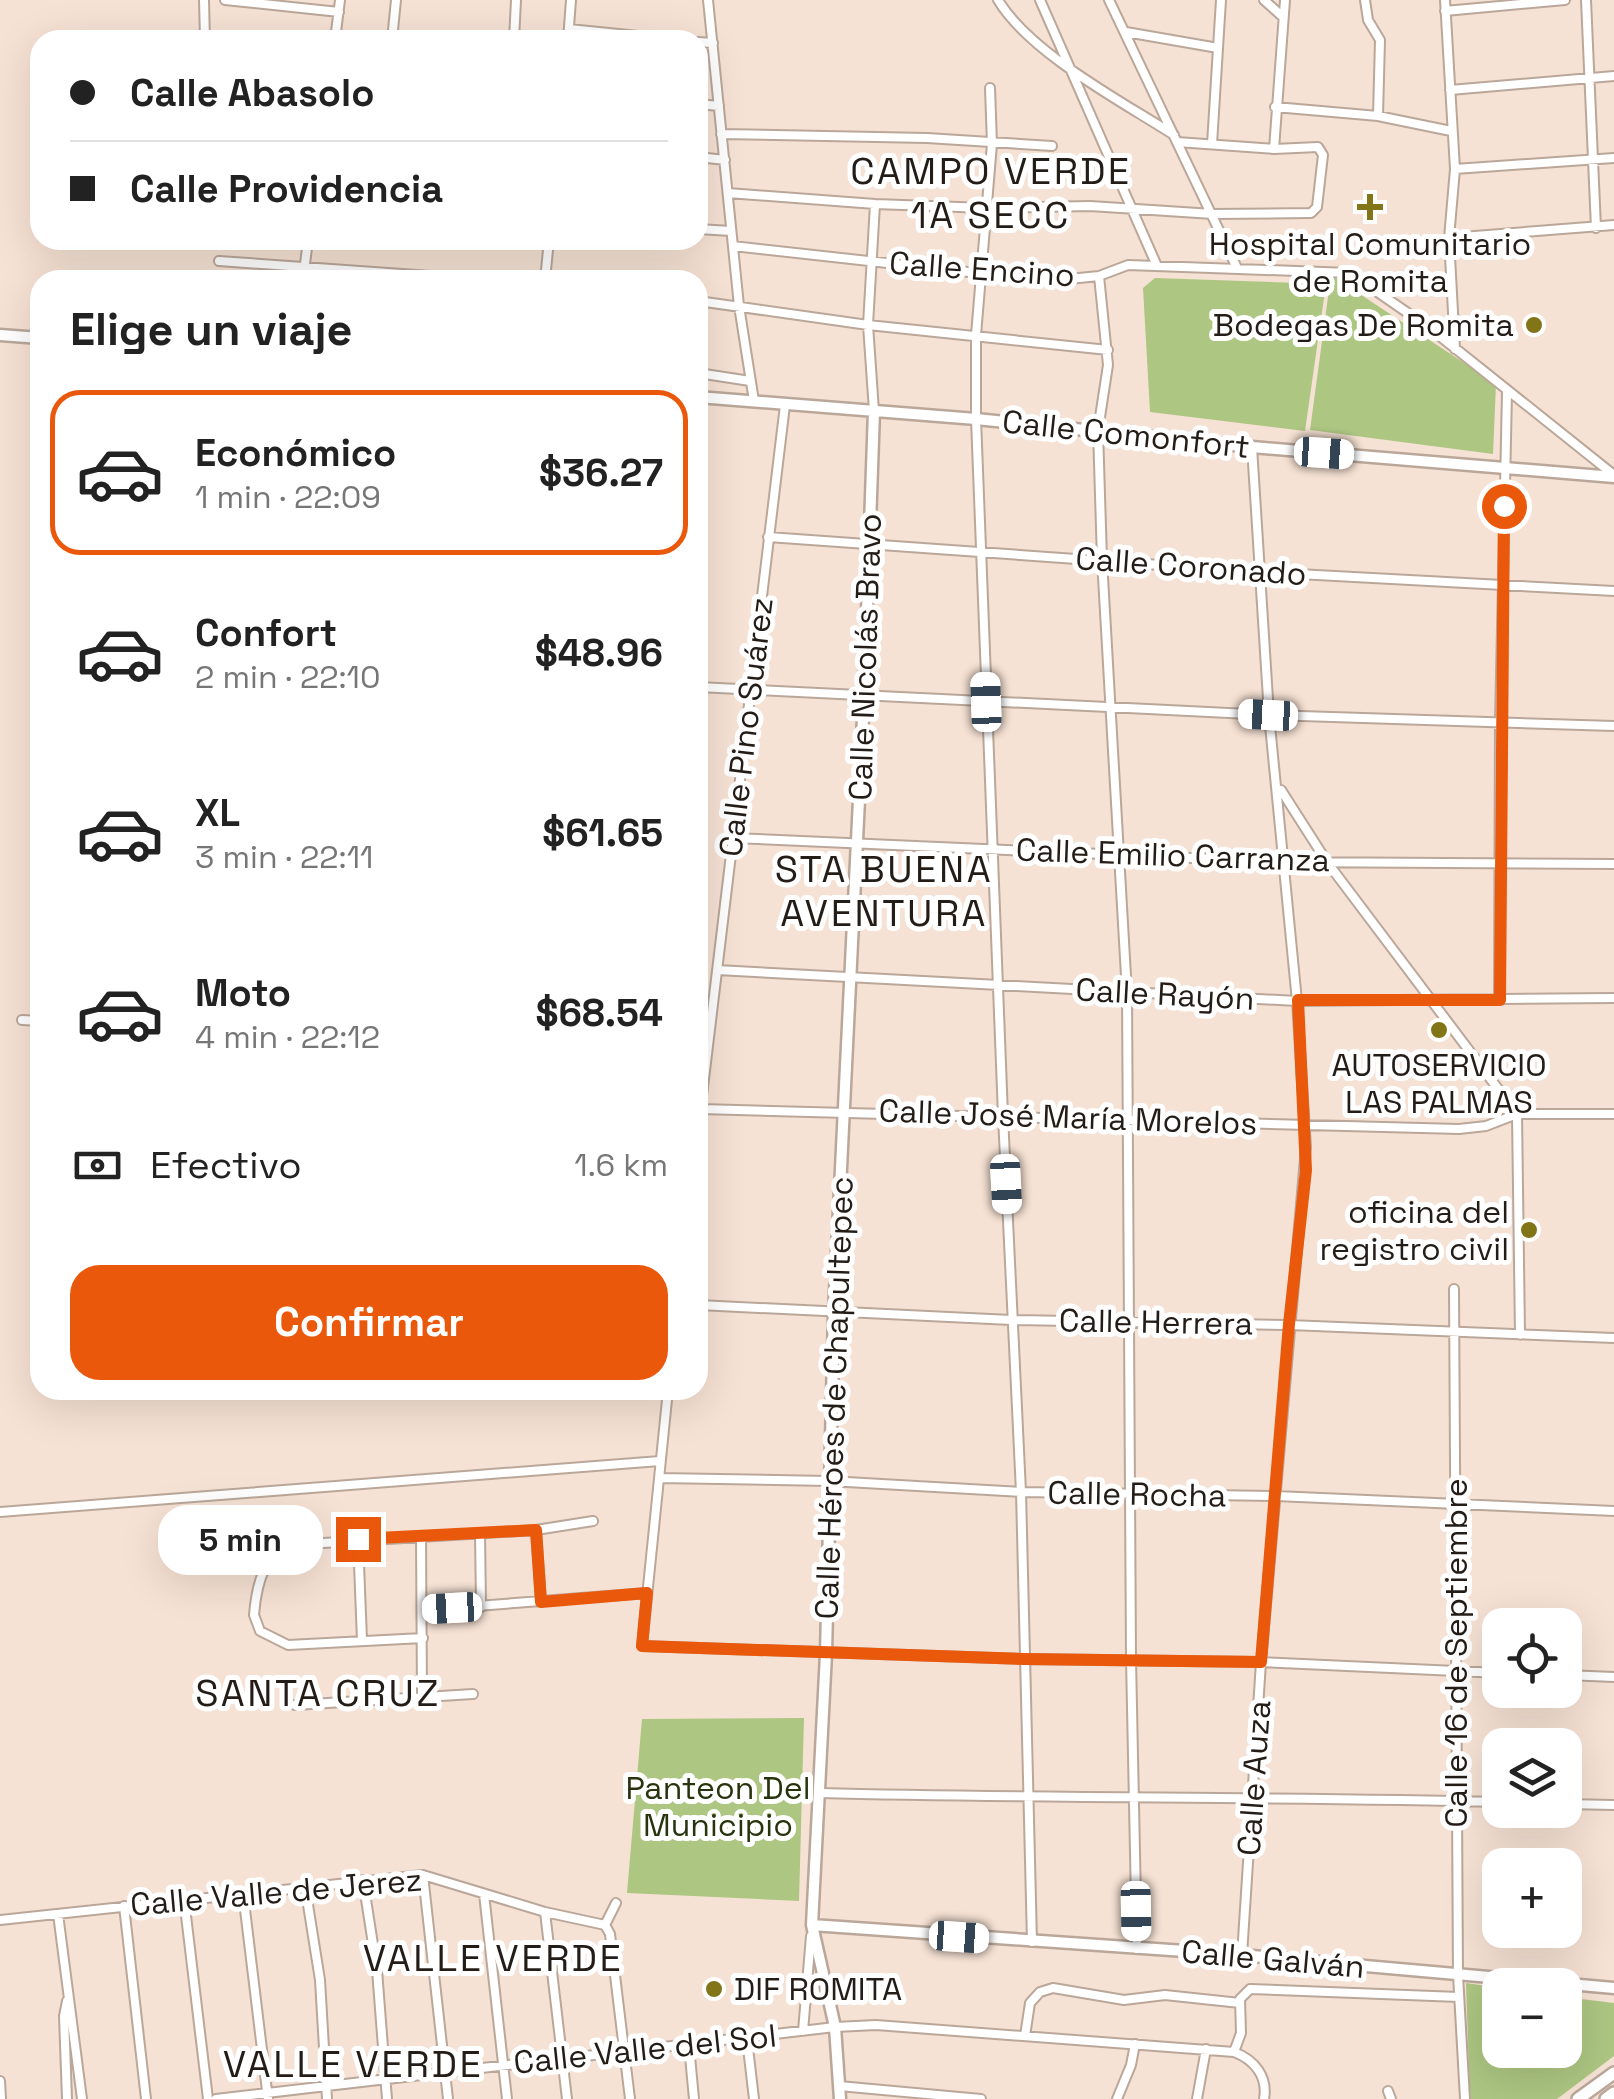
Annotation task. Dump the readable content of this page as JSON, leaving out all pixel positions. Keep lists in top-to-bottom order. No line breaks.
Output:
{"streets":{"street":["Calle Encino","Calle Comonfort","Calle Coronado","Calle Nicolás Bravo","Calle Pino Suárez","Calle Emilio Carranza","Calle Rayón","Calle José María Morelos","Calle Herrera","Calle Héroes de Chapultepec","Calle Rocha","Calle 16 de Septiembre","Calle Auza","Calle Valle de Jerez","Calle Galván","Calle Valle del Sol"]},"crossings":[["Calle Encino","Calle Nicolás Bravo"],["Calle Comonfort","Calle Nicolás Bravo"],["Calle Comonfort","Calle Pino Suárez"],["Calle Comonfort","Calle Auza"],["Calle Coronado","Calle Nicolás Bravo"],["Calle Coronado","Calle Pino Suárez"],["Calle Coronado","Calle Auza"],["Calle Nicolás Bravo","Calle Emilio Carranza"],["Calle Nicolás Bravo","Calle Rayón"],["Calle Nicolás Bravo","Calle José María Morelos"],["Calle Nicolás Bravo","Calle Héroes de Chapultepec"],["Calle Pino Suárez","Calle Emilio Carranza"],["Calle Pino Suárez","Calle Rayón"],["Calle Emilio Carranza","Calle Auza"],["Calle Rayón","Calle Auza"],["Calle José María Morelos","Calle Héroes de Chapultepec"],["Calle José María Morelos","Calle Auza"],["Calle Herrera","Calle Héroes de Chapultepec"],["Calle Herrera","Calle 16 de Septiembre"],["Calle Herrera","Calle Auza"],["Calle Héroes de Chapultepec","Calle Rocha"],["Calle Héroes de Chapultepec","Calle Galván"],["Calle Héroes de Chapultepec","Calle Valle del Sol"],["Calle Rocha","Calle 16 de Septiembre"],["Calle Rocha","Calle Auza"],["Calle 16 de Septiembre","Calle Galván"],["Calle Auza","Calle Galván"]],"districts":["CAMPO VERDE 1A SECC","STA BUENA AVENTURA","SANTA CRUZ","VALLE VERDE","VALLE VERDE"],"parks":["Panteon Del Municipio"],"places":{"health":["Hospital Comunitario de Romita"],"other":["Bodegas De Romita","AUTOSERVICIO LAS PALMAS","oficina del registro civil","DIF ROMITA"]},"page":{"banner":["Calle Abasolo","Calle Providencia"],"heading":"Elige un viaje","list":[{"name":"Económico","note":"1 min · 22:09","value":"$36.27"},{"name":"Confort","note":"2 min · 22:10","value":"$48.96"},{"name":"XL","note":"3 min · 22:11","value":"$61.65"},{"name":"Moto","note":"4 min · 22:12","value":"$68.54"}],"pay":["Efectivo","1.6 km"],"buttons":"Confirmar","bubble":"5 min","map_buttons":["+","−"]}}
